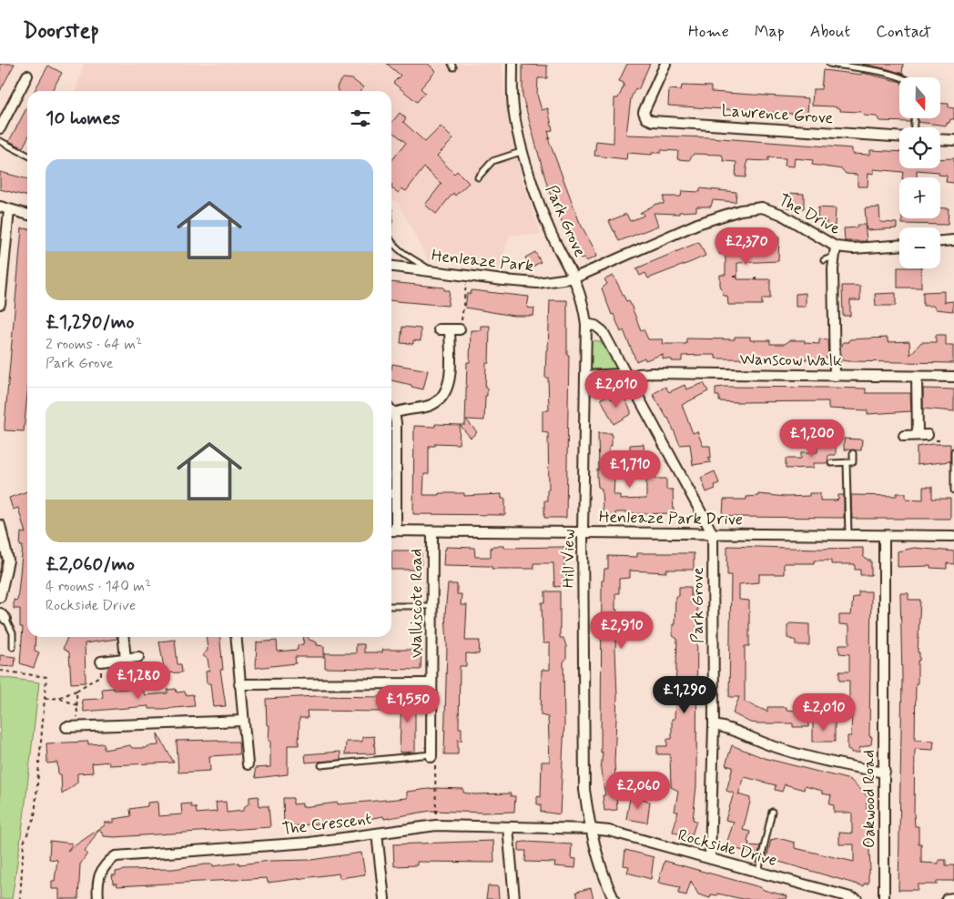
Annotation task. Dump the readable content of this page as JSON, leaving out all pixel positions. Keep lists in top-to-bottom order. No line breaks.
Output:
{"streets":{"street":["Lawrence Grove","The Drive","Park Grove","Henleaze Park","Wanscow Walk","Henleaze Park Drive","Hill View","Walliscote Road","Oakwood Road","The Crescent","Rockside Drive"]},"crossings":[["The Drive","Park Grove"],["The Drive","Henleaze Park"],["Park Grove","Henleaze Park"],["Park Grove","Wanscow Walk"],["Park Grove","Henleaze Park Drive"],["Park Grove","Hill View"],["Park Grove","Rockside Drive"],["Henleaze Park Drive","Hill View"],["Henleaze Park Drive","Walliscote Road"],["Henleaze Park Drive","Oakwood Road"],["Hill View","The Crescent"],["Hill View","Rockside Drive"],["The Crescent","Rockside Drive"]],"north":"bottom","page":{"header":"Doorstep","nav":["Home","Map","About","Contact"],"map_buttons":["+","−"],"heading":"10 homes","list":[{"name":"£1,290/mo","note":"2 rooms · 64 m² · Park Grove"},{"name":"£2,060/mo","note":"4 rooms · 140 m² · Rockside Drive"}],"price":["£2,370","£2,010","£1,200","£1,710","£2,910","£1,280","£1,290","£1,550","£2,010","£2,060"]}}
